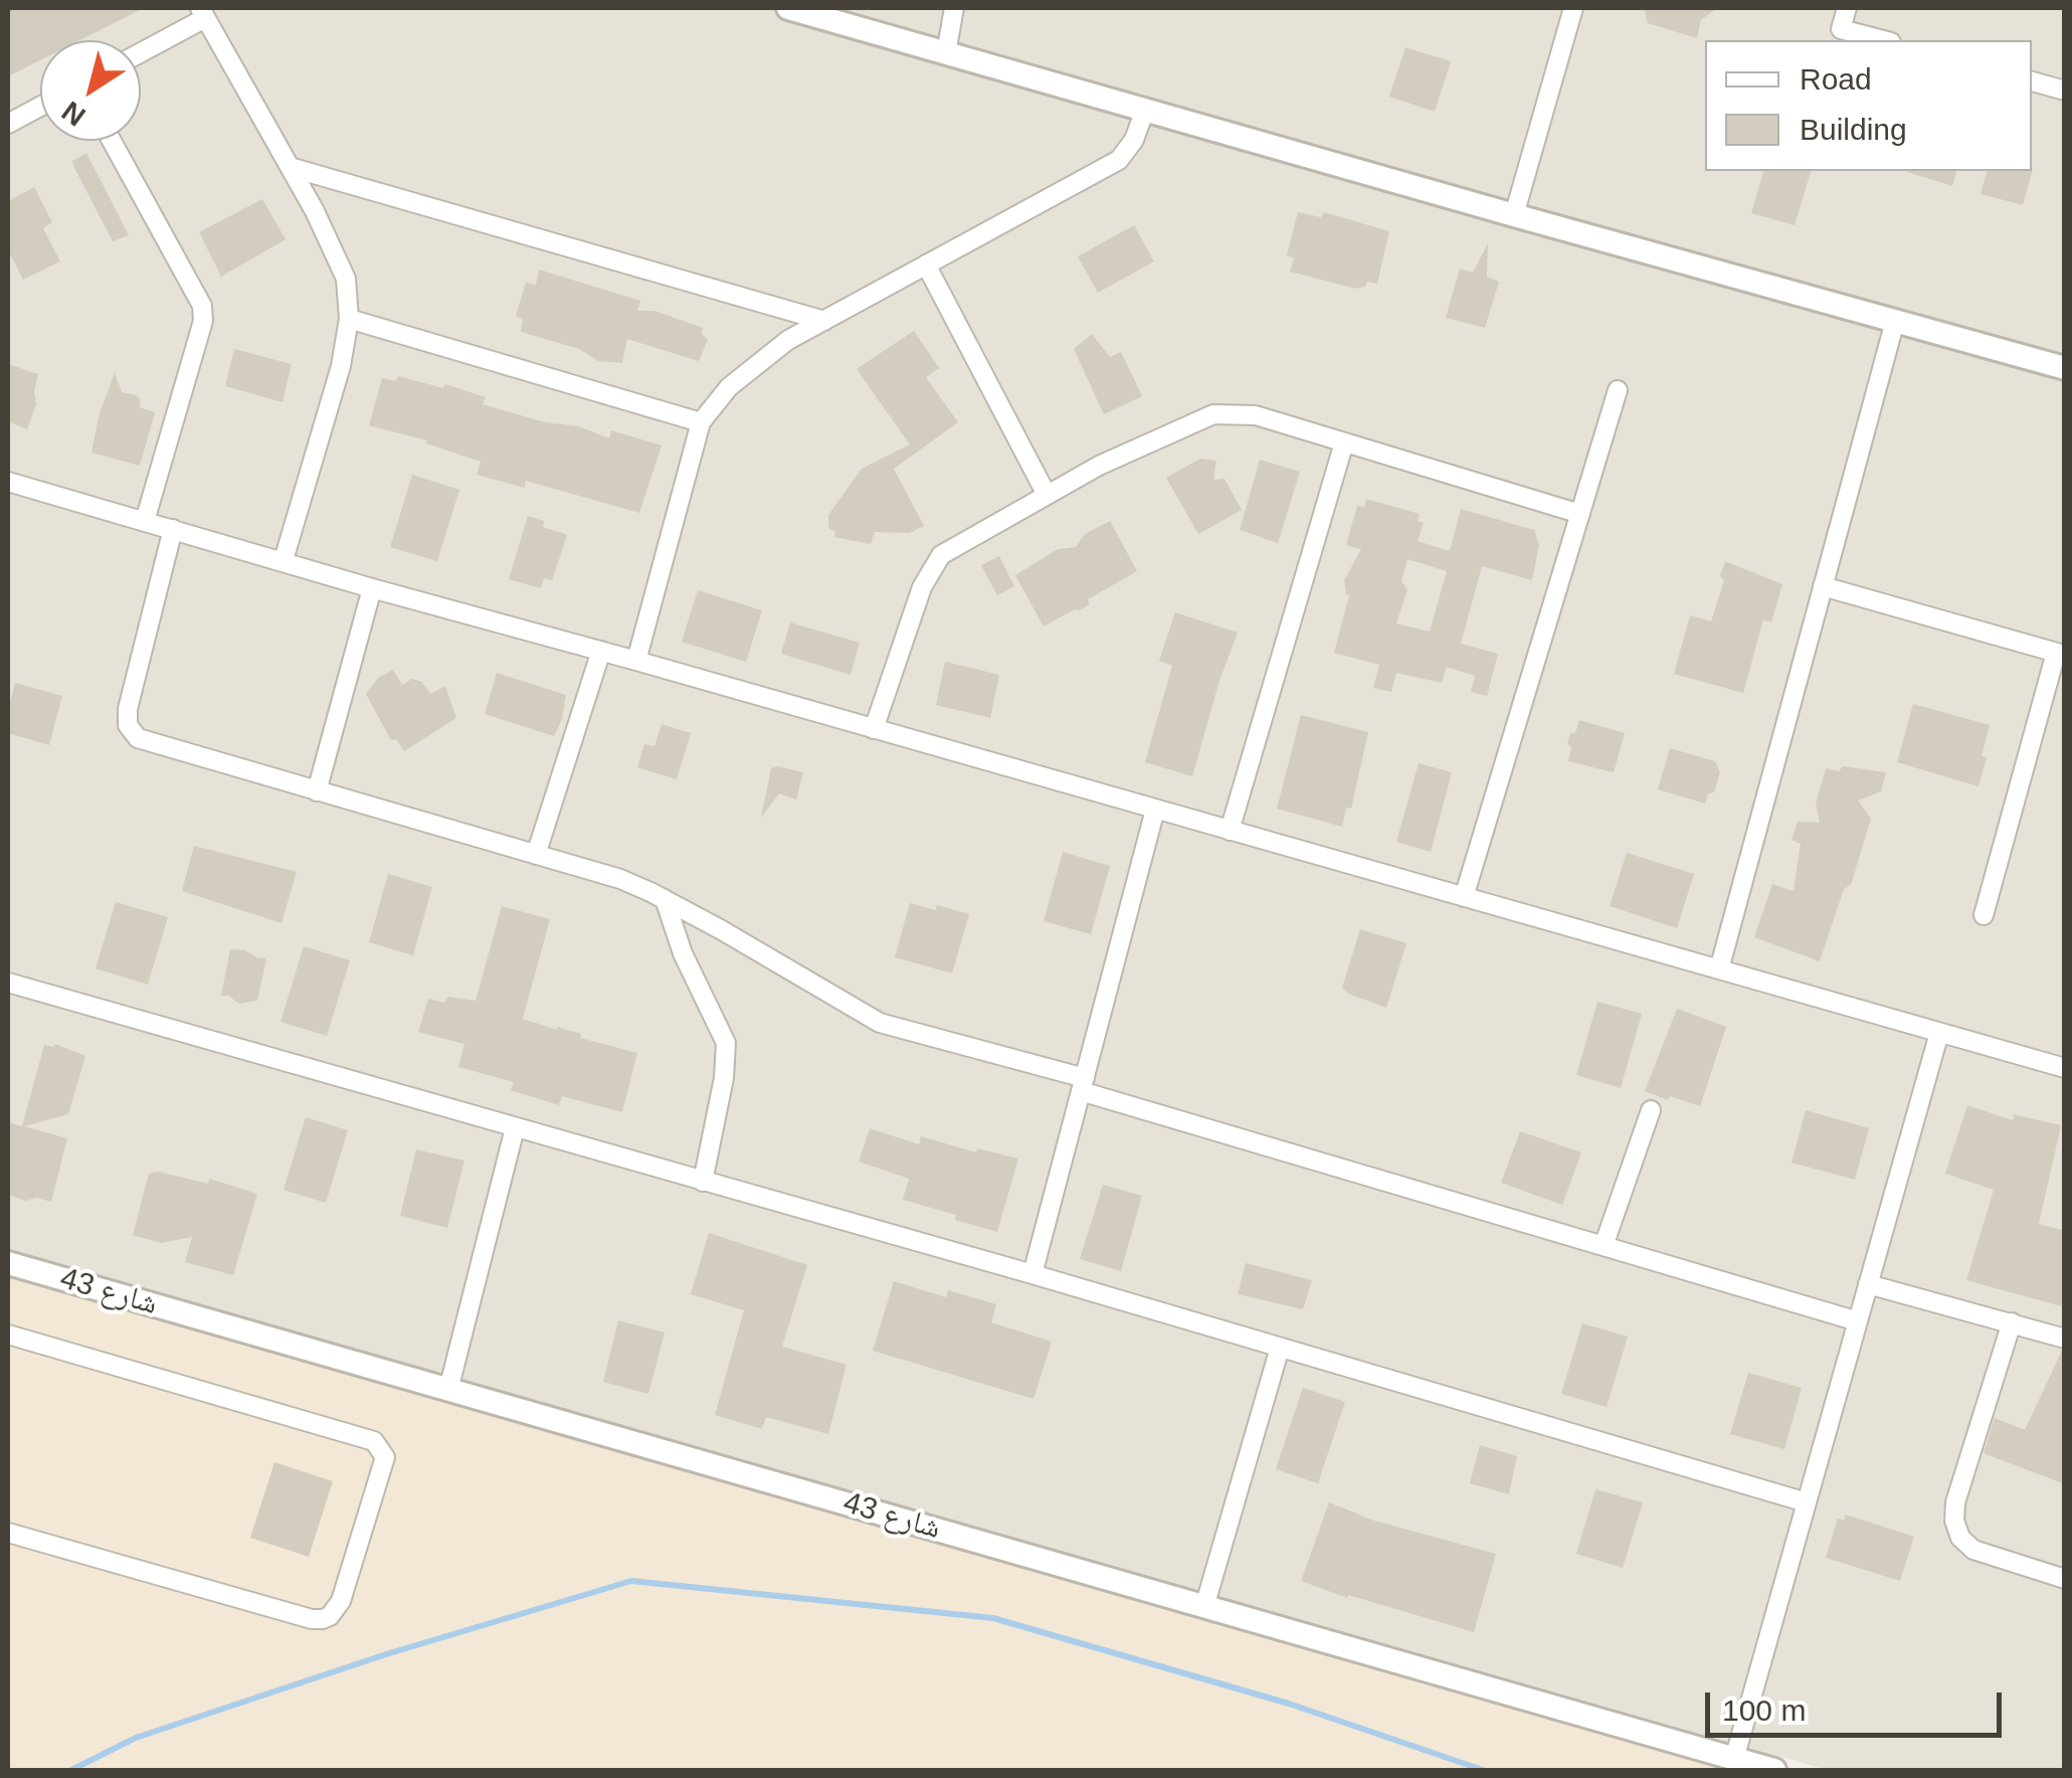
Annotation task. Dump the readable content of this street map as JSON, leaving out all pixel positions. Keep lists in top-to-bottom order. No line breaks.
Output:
{"streets":{"street":["شارع 43"]},"legend":["Road","Building"],"scale_bar":"100 m","north":"bottom left"}
